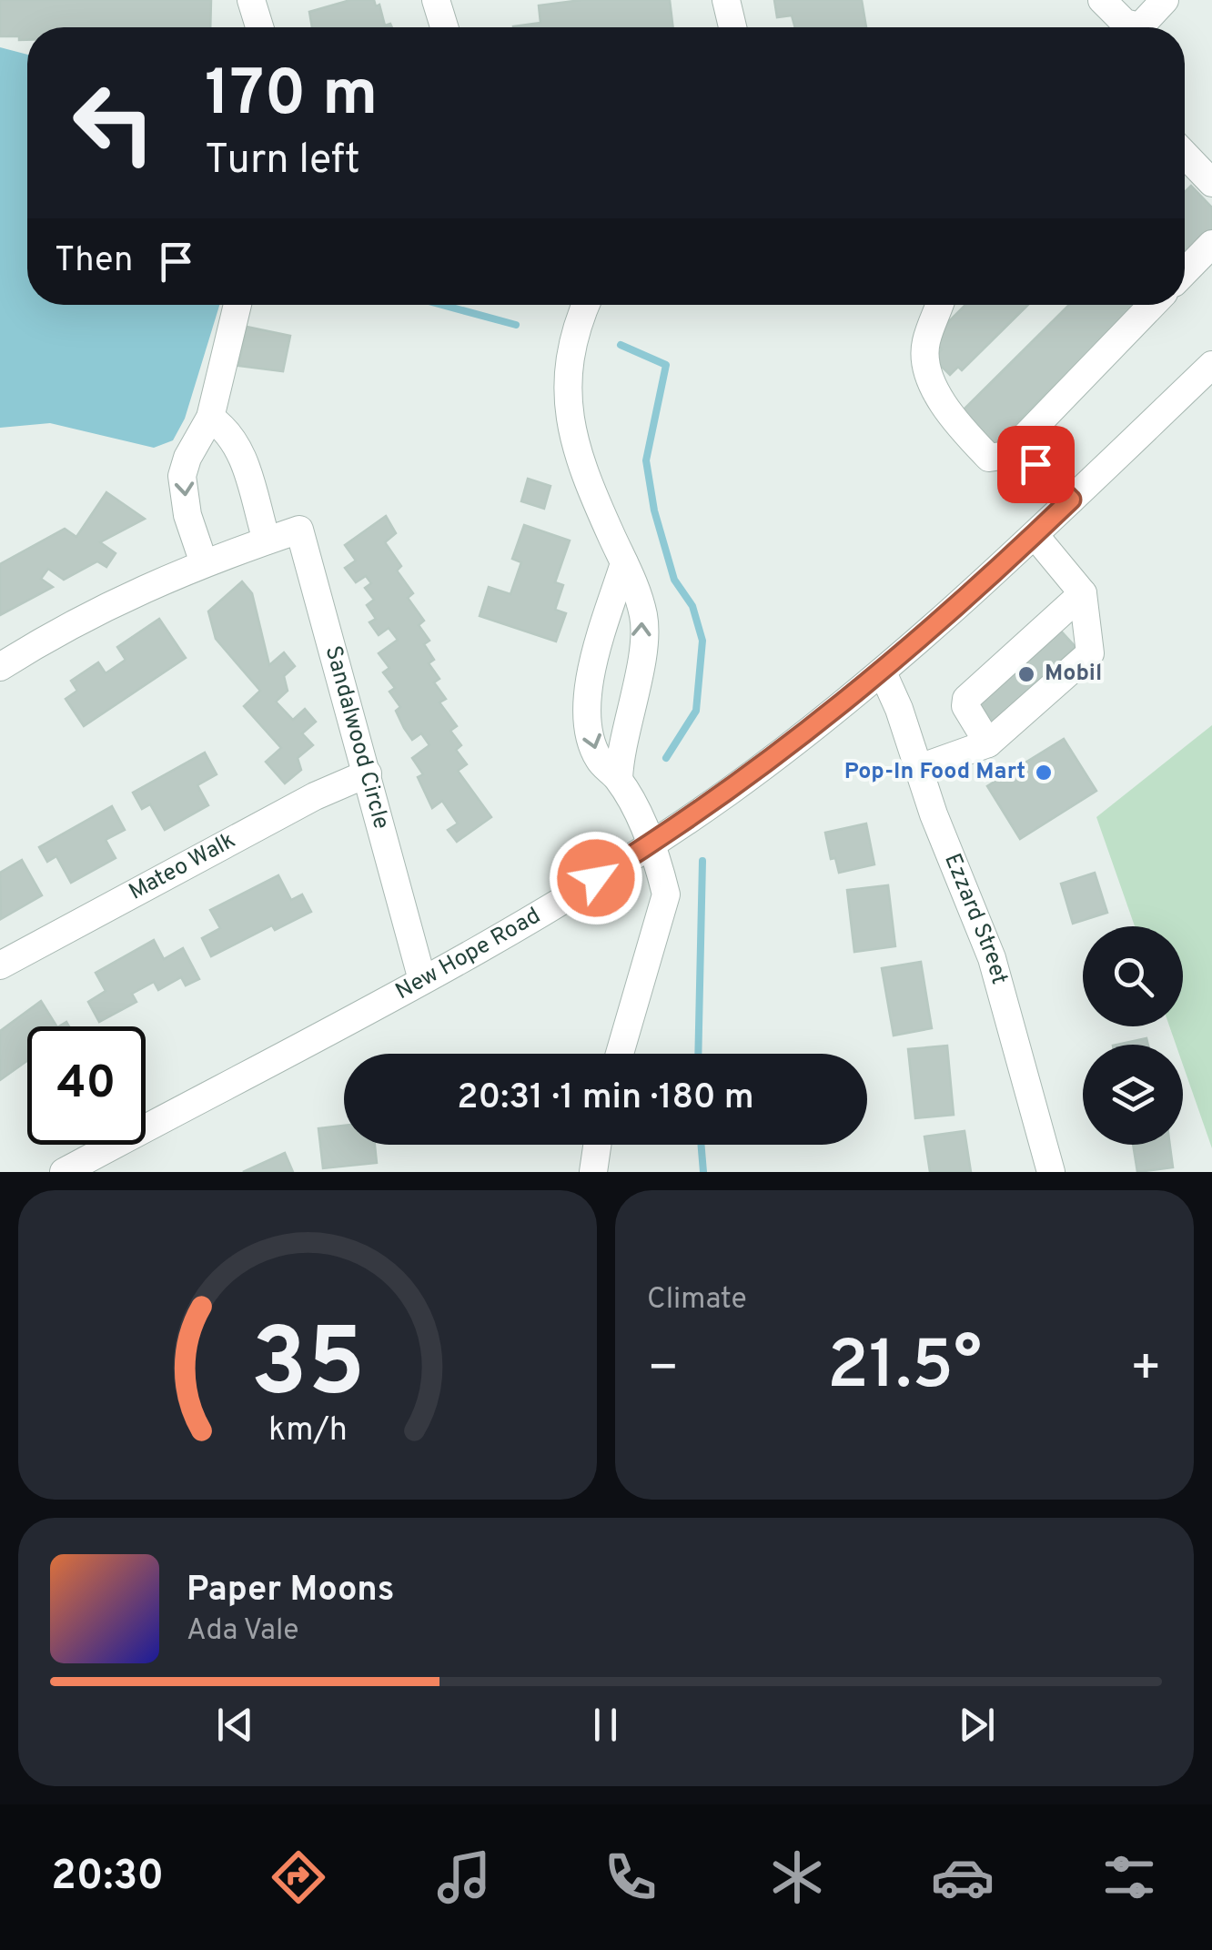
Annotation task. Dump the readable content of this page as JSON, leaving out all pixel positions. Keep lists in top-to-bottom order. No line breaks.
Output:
{"streets":{"street":["Sandalwood Circle","Mateo Walk","Ezzard Street","New Hope Road"]},"crossings":[["Sandalwood Circle","Mateo Walk"],["Sandalwood Circle","New Hope Road"],["Ezzard Street","New Hope Road"]],"places":["Mobil","Pop-In Food Mart"],"page":{"turn":["170 m","Turn left"],"then":"Then","limit":"40","trip":"20:31 · 1 min · 180 m","tile":"Climate","heat":["−","21.5°","+"],"song":["Paper Moons","Ada Vale"],"tabs":"20:30","gauge":["35","km/h"]}}
